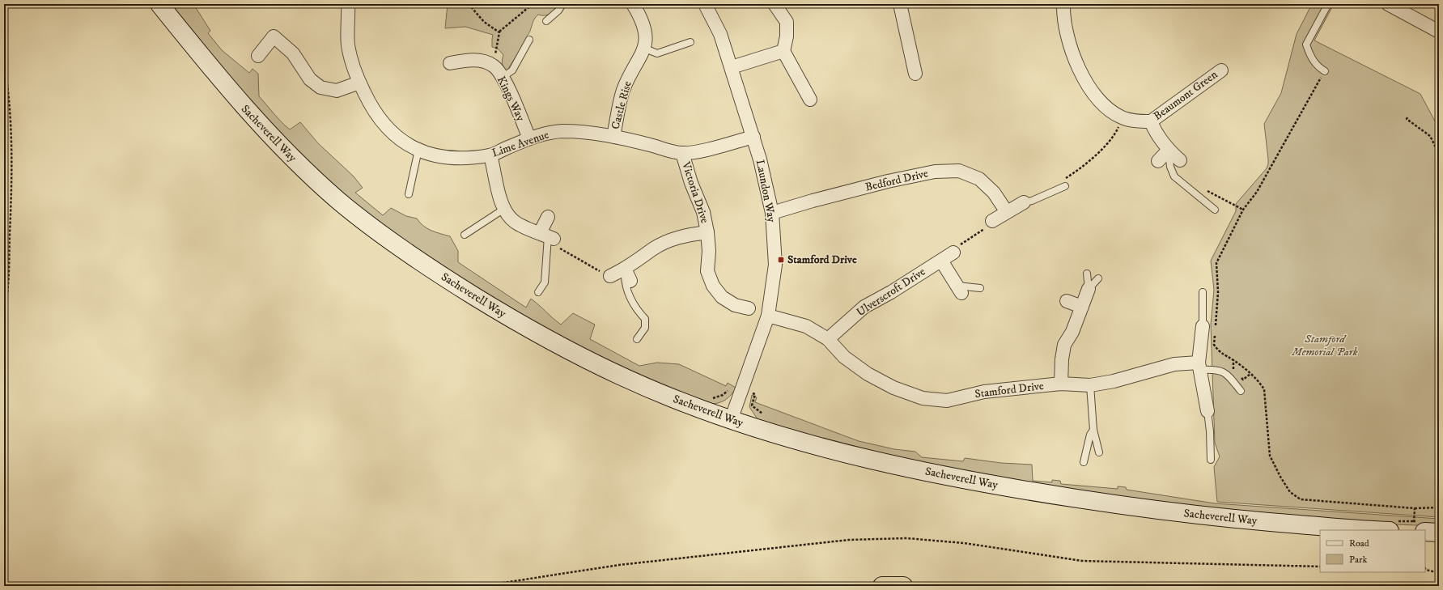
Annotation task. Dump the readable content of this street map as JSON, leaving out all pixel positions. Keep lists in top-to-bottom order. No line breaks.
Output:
{"streets":{"street":["Beaumont Green","Kings Way","Castle Rise","Sacheverell Way","Lime Avenue","Bedford Drive","Laundon Way","Victoria Drive","Ulverscroft Drive","Stamford Drive"]},"crossings":[["Kings Way","Lime Avenue"],["Castle Rise","Lime Avenue"],["Sacheverell Way","Laundon Way"],["Lime Avenue","Laundon Way"],["Lime Avenue","Victoria Drive"],["Bedford Drive","Laundon Way"],["Laundon Way","Stamford Drive"],["Ulverscroft Drive","Stamford Drive"]],"parks":["Stamford Memorial Park"],"places":{"transit":["Stamford Drive"]},"legend":["Road","Park"]}
